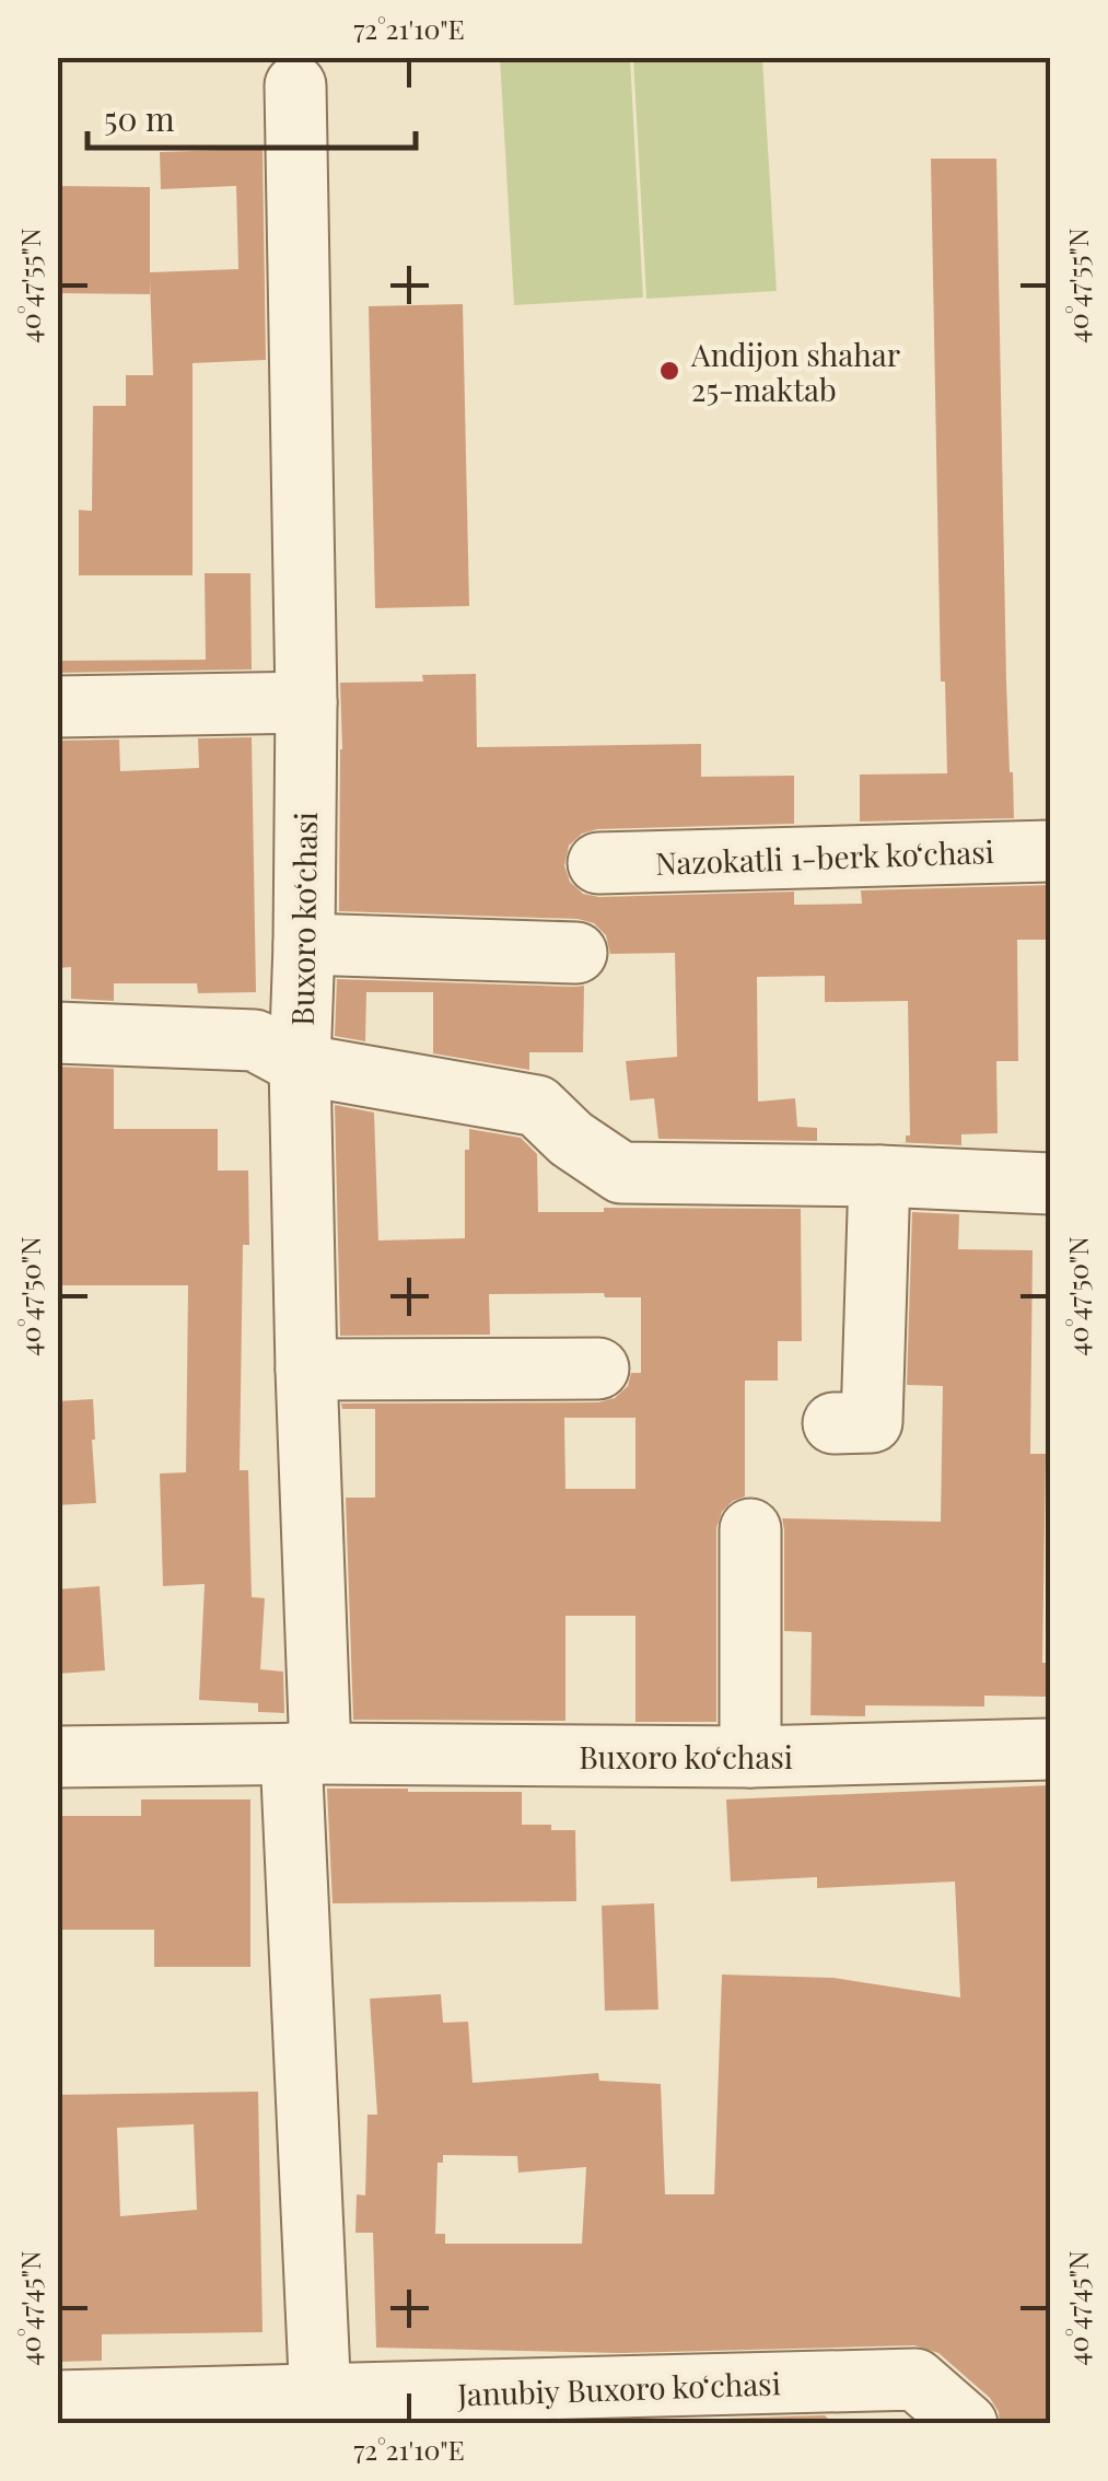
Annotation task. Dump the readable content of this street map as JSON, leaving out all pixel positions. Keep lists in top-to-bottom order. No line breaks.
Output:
{"streets":{"street":["Nazokatli 1-berk koʻchasi","Buxoro koʻchasi","Janubiy Buxoro koʻchasi"]},"places":["Andijon shahar 25-maktab"],"scale_bar":"50 m","coordinates":["72°21'10\"E","40°47'55\"N","40°47'50\"N","40°47'45\"N"]}
